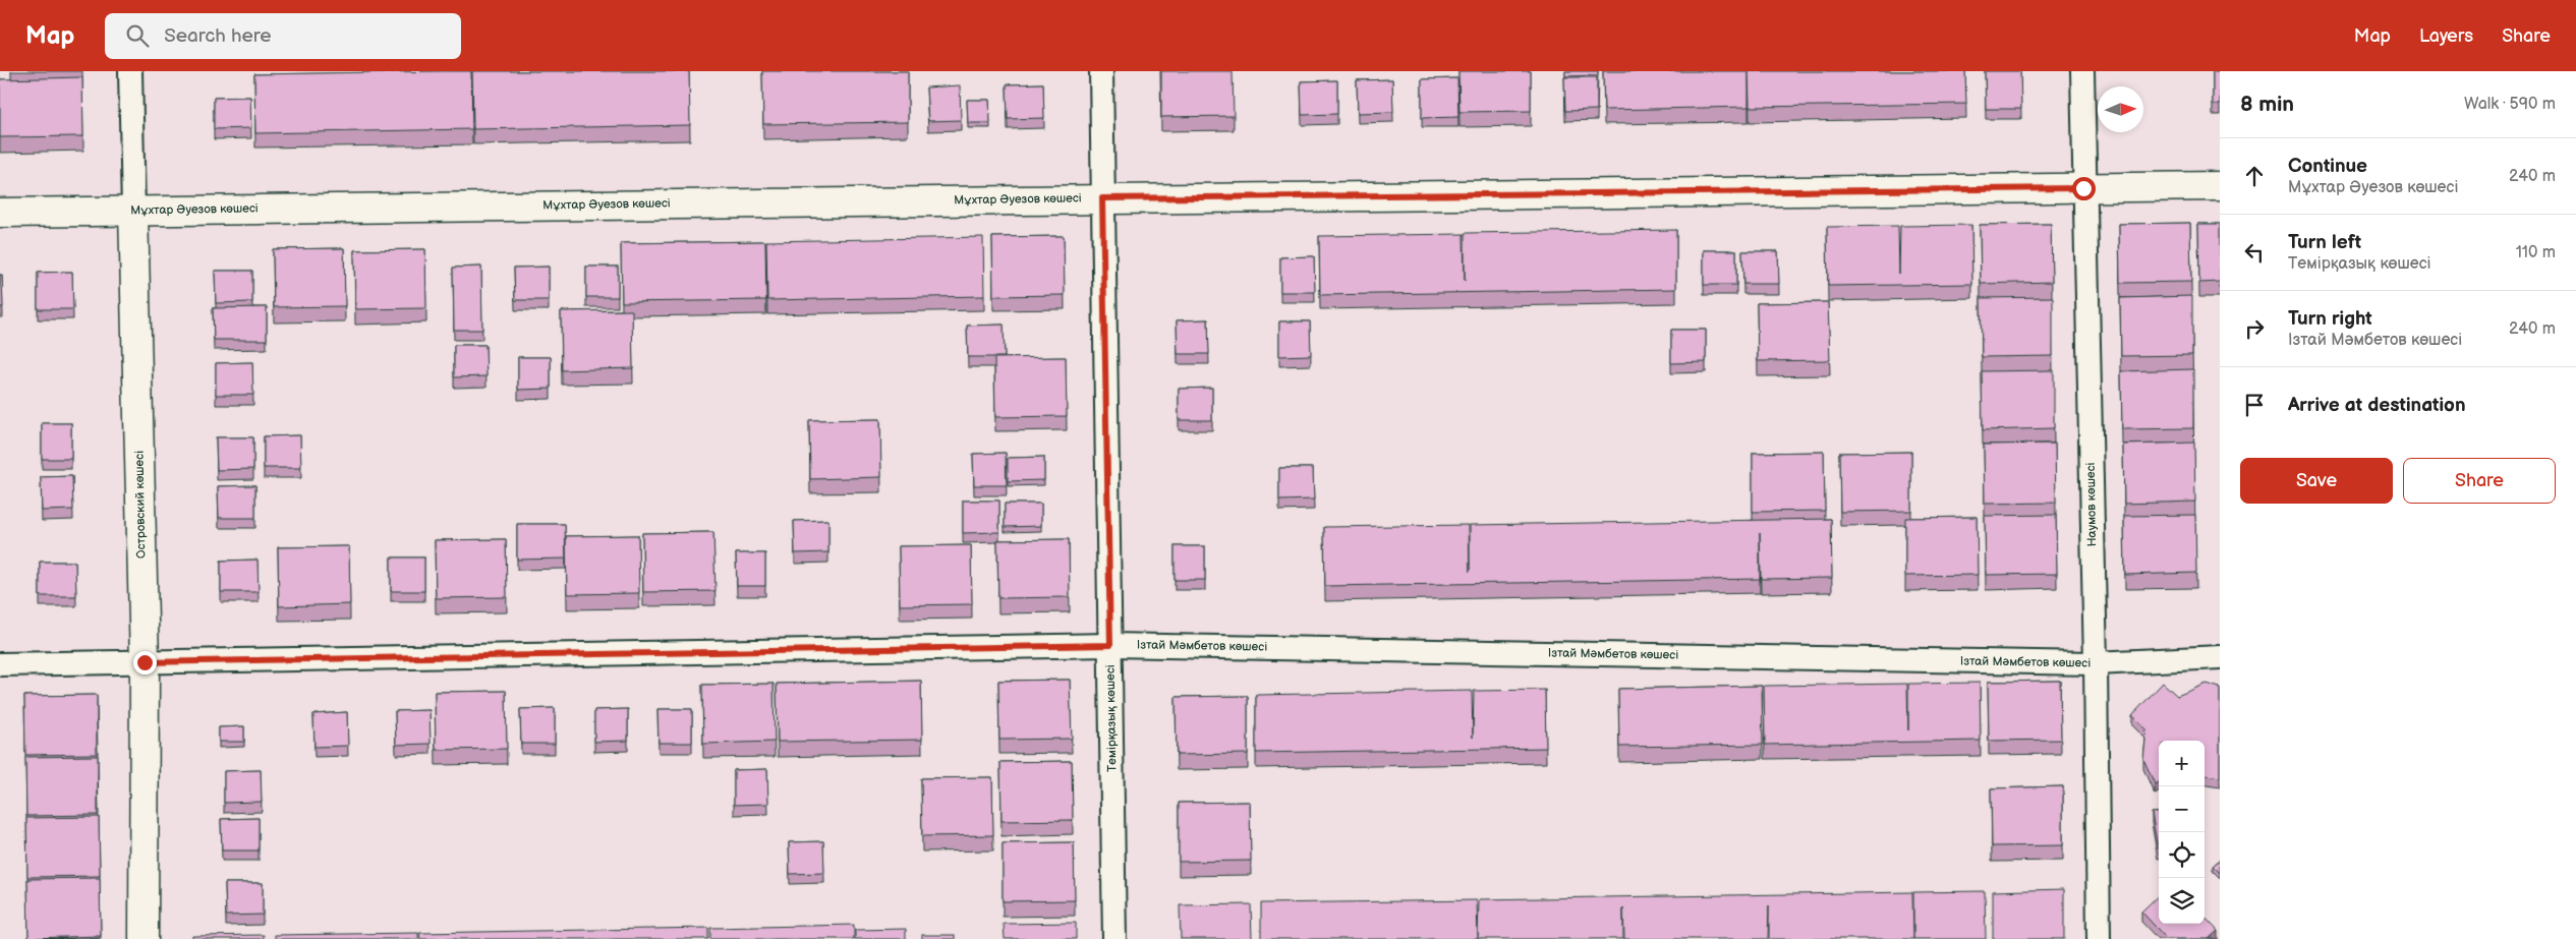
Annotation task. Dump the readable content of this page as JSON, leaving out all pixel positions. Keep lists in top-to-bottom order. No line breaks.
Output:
{"streets":{"street":["Мұхтар Әуезов көшесі","Островский көшесі","Наумов көшесі","Ізтай Мәмбетов көшесі","Темірқазық көшесі"]},"crossings":[["Мұхтар Әуезов көшесі","Островский көшесі"],["Мұхтар Әуезов көшесі","Наумов көшесі"],["Мұхтар Әуезов көшесі","Темірқазық көшесі"],["Островский көшесі","Ізтай Мәмбетов көшесі"],["Наумов көшесі","Ізтай Мәмбетов көшесі"],["Ізтай Мәмбетов көшесі","Темірқазық көшесі"]],"north":"right","page":{"header":"Map","search":"Search here","nav":["Map","Layers","Share"],"heading":["8 min","Walk · 590 m"],"list":[["Continue","Мұхтар Әуезов көшесі","240 m"],["Turn left","Темірқазық көшесі","110 m"],["Turn right","Ізтай Мәмбетов көшесі","240 m"],"Arrive at destination"],"buttons":["Save","Share"],"map_buttons":["+","−"]}}
